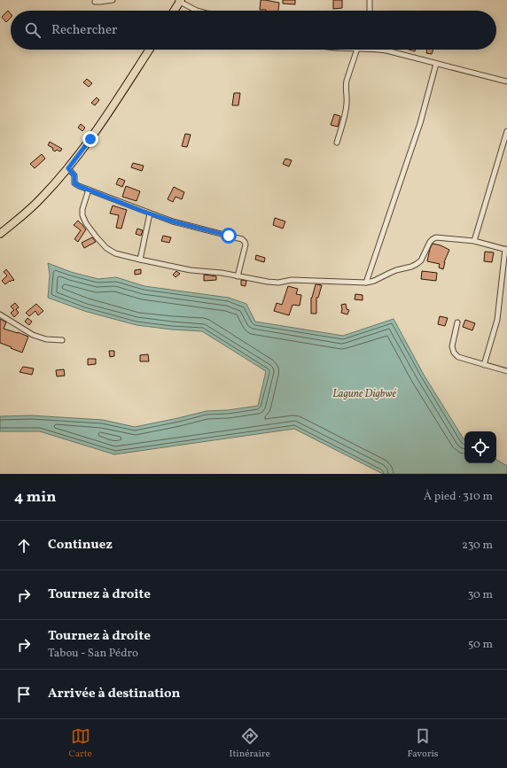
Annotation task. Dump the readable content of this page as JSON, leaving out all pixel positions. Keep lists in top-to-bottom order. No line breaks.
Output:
{"water":["Lagune Digbwé"],"page":{"search":"Rechercher","heading":["4 min","À pied · 310 m"],"list":[["Continuez","230 m"],["Tournez à droite","30 m"],["Tournez à droite","Tabou - San Pédro","50 m"],"Arrivée à destination"],"nav":["Carte","Itinéraire","Favoris"]}}
